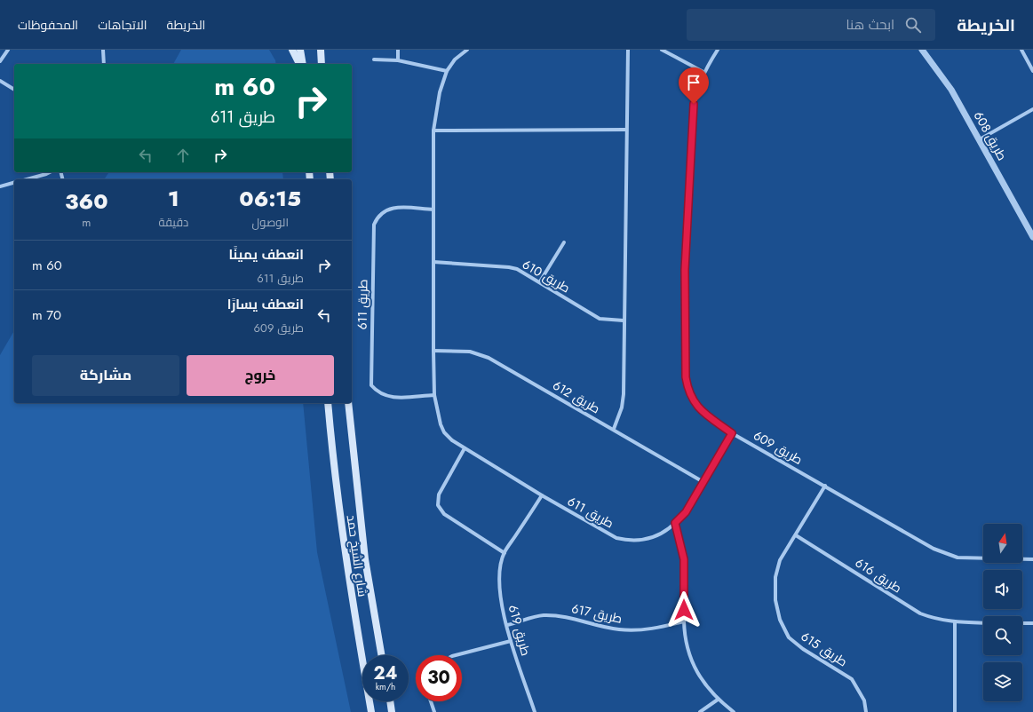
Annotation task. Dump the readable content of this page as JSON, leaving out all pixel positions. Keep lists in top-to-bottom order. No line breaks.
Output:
{"streets":{"main road":["شارع الشيخ حمد"],"street":["طريق 608","طريق 610","طريق 611","طريق 612","طريق 609","طريق 616","طريق 617","طريق 619","طريق 615"]},"crossings":[["طريق 610","طريق 611"],["طريق 611","طريق 612"],["طريق 611","طريق 609"],["طريق 611","طريق 619"],["طريق 609","طريق 615"],["طريق 616","طريق 615"],["طريق 617","طريق 619"]],"north":"top","page":{"header":"الخريطة","search":"ابحث هنا","nav":["الخريطة","الاتجاهات","المحفوظات"],"turn":["60 m","طريق 611"],"eta":["06:15","الوصول","1","دقيقة","360","m"],"list":[{"name":"انعطف يمينًا","note":"طريق 611","value":"60 m"},{"name":"انعطف يسارًا","note":"طريق 609","value":"70 m"}],"buttons":["خروج","مشاركة"],"speed":"24 km/h","limit":"30"}}
